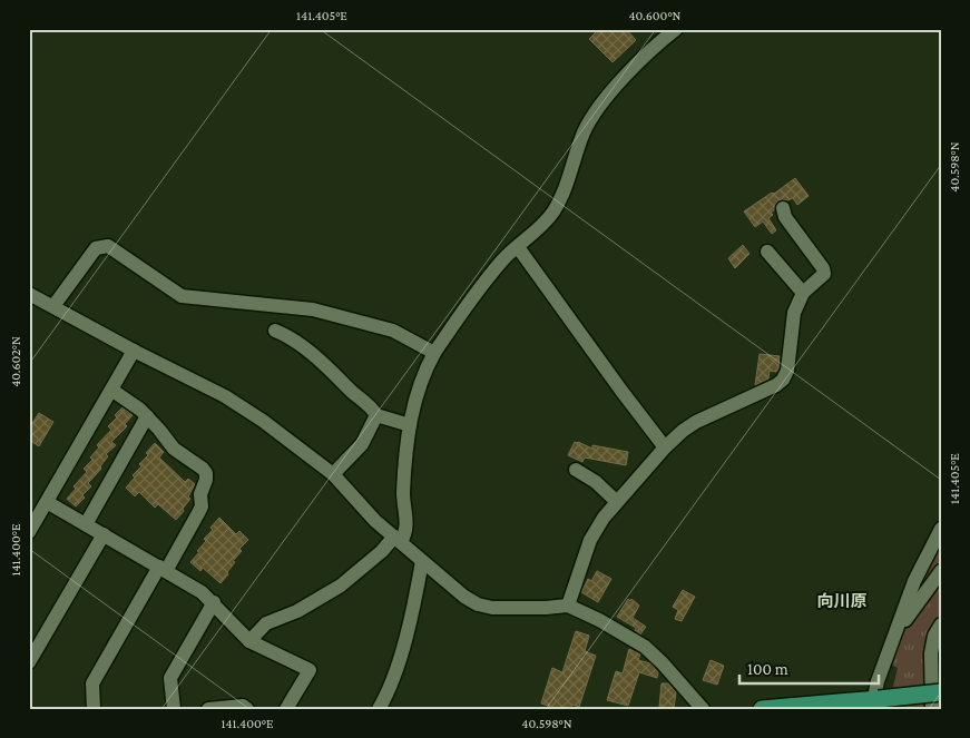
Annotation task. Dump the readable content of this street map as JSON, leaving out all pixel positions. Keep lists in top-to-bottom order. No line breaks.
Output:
{"districts":["向川原"],"scale_bar":"100 m","coordinates":["141.405°E","40.600°N","40.598°N","40.602°N","141.400°E"]}
